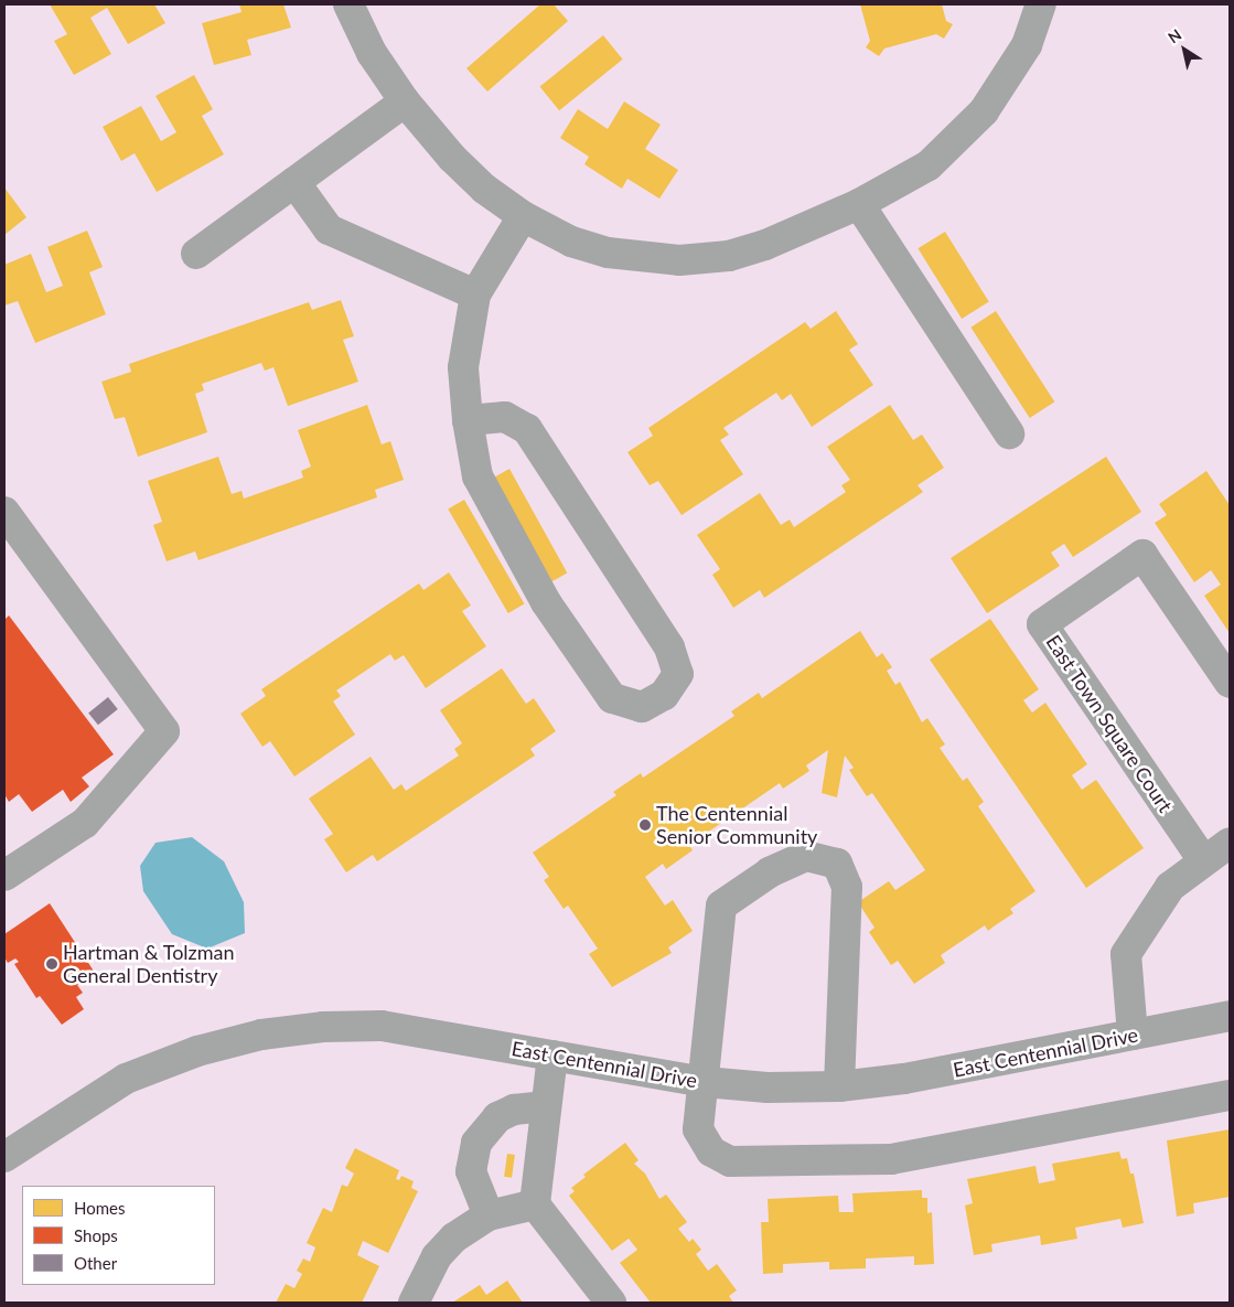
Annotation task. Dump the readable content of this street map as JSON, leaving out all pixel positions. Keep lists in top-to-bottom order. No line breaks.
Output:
{"streets":{"street":["East Town Square Court","East Centennial Drive"]},"places":["The Centennial Senior Community","Hartman & Tolzman General Dentistry"],"legend":["Homes","Shops","Other"],"north":"top left"}
